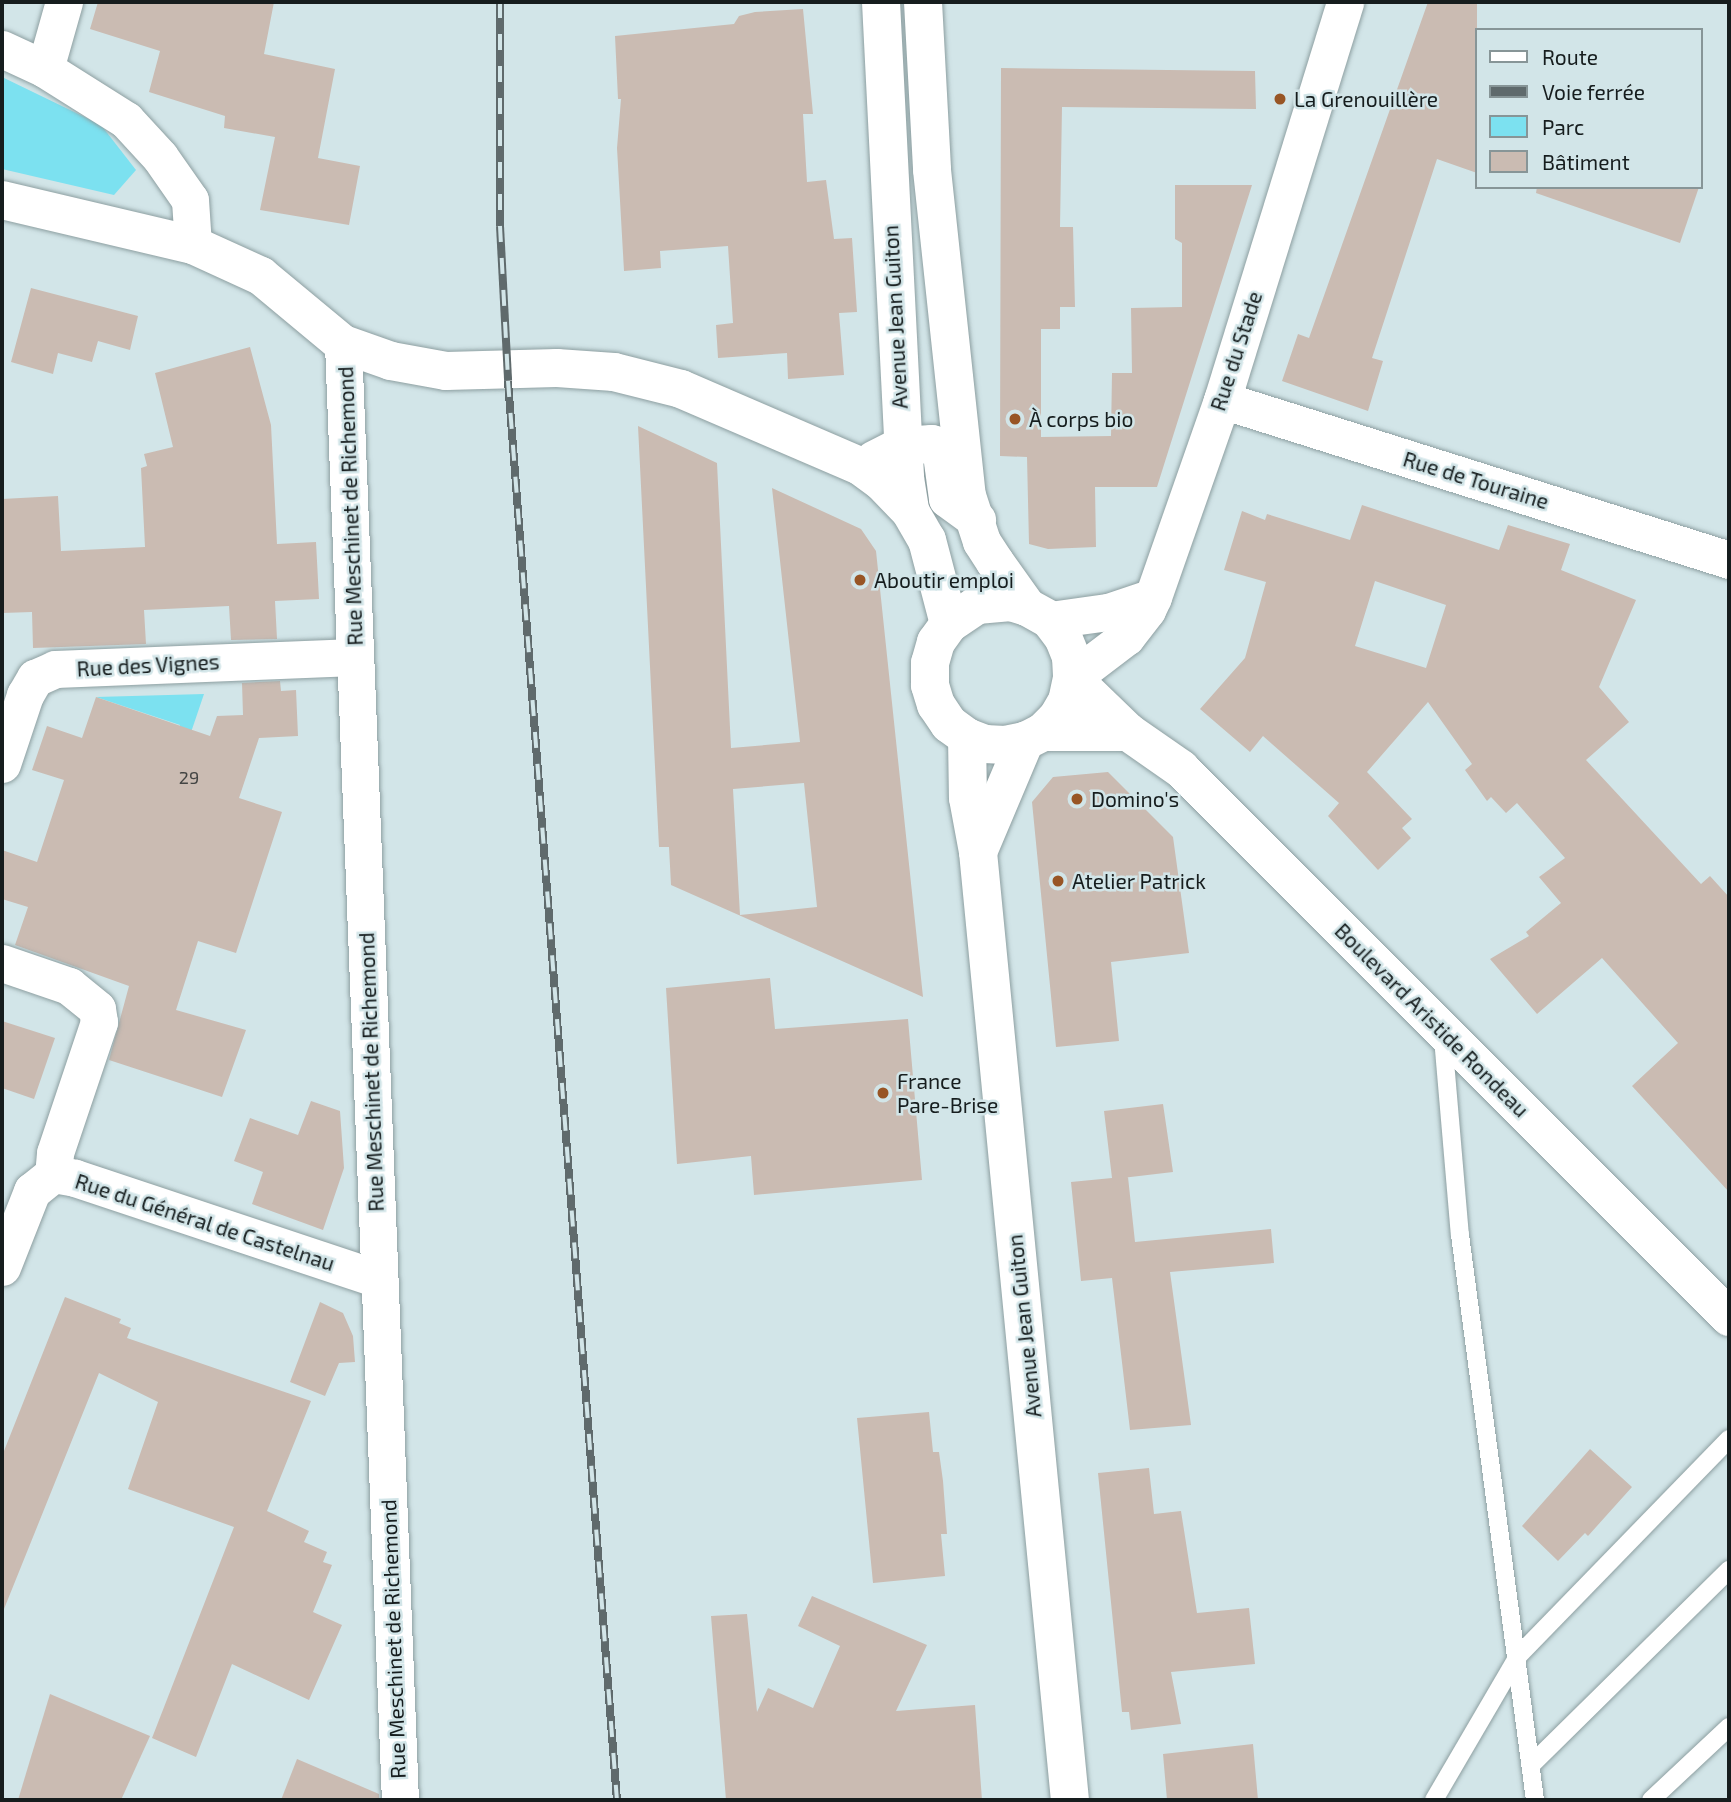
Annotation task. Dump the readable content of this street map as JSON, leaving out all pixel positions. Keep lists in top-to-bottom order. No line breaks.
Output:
{"streets":{"main road":["Avenue Jean Guiton","Boulevard Aristide Rondeau"],"street":["Rue du Stade","Rue de Touraine","Rue Meschinet de Richemond","Rue des Vignes","Rue du Général de Castelnau"]},"crossings":[["Avenue Jean Guiton","Rue du Stade"],["Avenue Jean Guiton","Boulevard Aristide Rondeau"],["Rue du Stade","Rue de Touraine"],["Rue du Stade","Boulevard Aristide Rondeau"],["Rue Meschinet de Richemond","Rue des Vignes"],["Rue Meschinet de Richemond","Rue du Général de Castelnau"]],"places":["La Grenouillère","À corps bio","Aboutir emploi","Domino's","Atelier Patrick","France Pare-Brise"],"house_numbers":["29"],"legend":["Route","Voie ferrée","Parc","Bâtiment"]}
